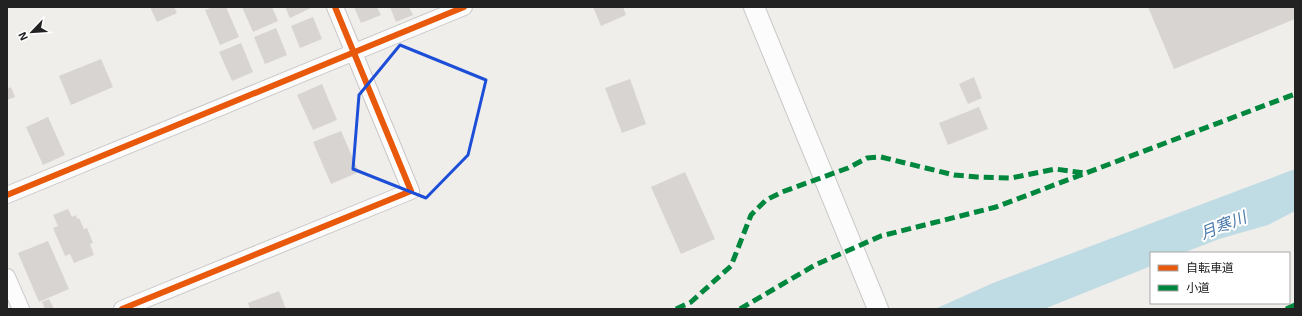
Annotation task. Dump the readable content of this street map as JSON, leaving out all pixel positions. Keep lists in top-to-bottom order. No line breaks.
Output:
{"water":["月寒川"],"legend":["自転車道","小道"],"north":"bottom left"}
